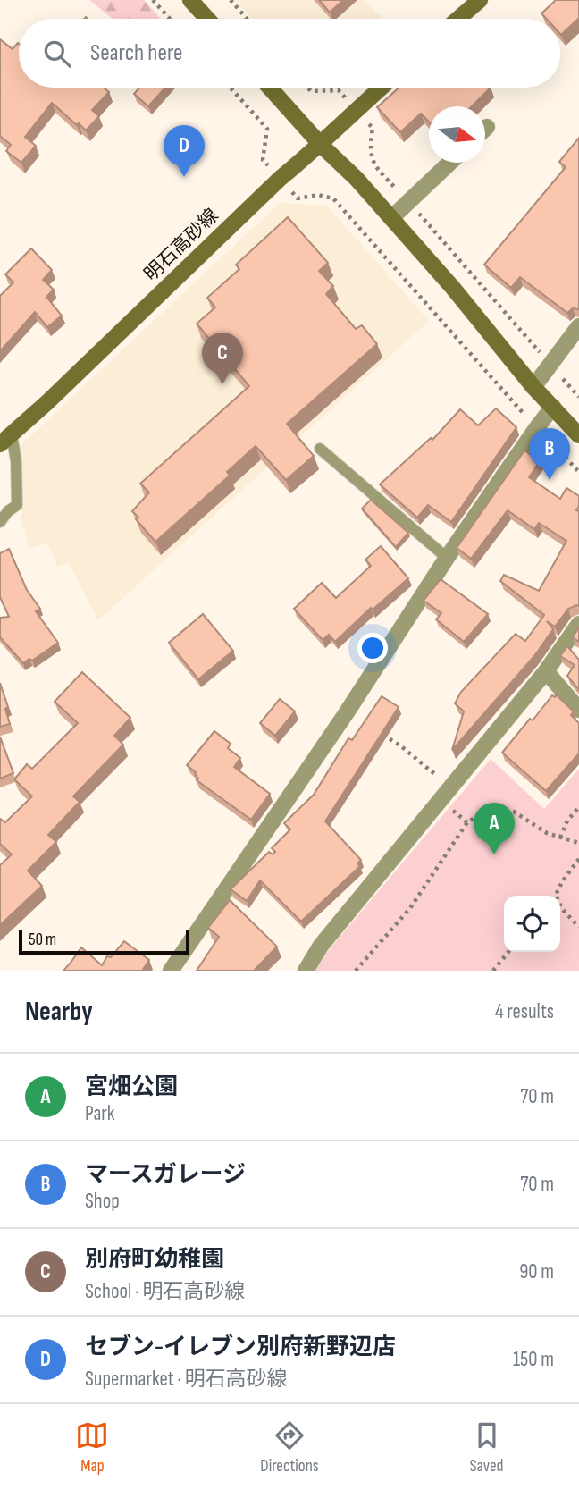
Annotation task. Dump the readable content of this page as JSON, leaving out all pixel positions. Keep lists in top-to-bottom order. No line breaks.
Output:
{"streets":{"main road":["明石高砂線"]},"scale_bar":"50 m","north":"right","page":{"search":"Search here","pins":["D","C","B","A"],"scale":"50 m","heading":["Nearby","4 results"],"list":[{"mark":"A","name":"宮畑公園","note":"Park","value":"70 m"},{"mark":"B","name":"マースガレージ","note":"Shop","value":"70 m"},{"mark":"C","name":"別府町幼稚園","note":"School · 明石高砂線","value":"90 m"},{"mark":"D","name":"セブン-イレブン別府新野辺店","note":"Supermarket · 明石高砂線","value":"150 m"}],"nav":["Map","Directions","Saved"]}}
